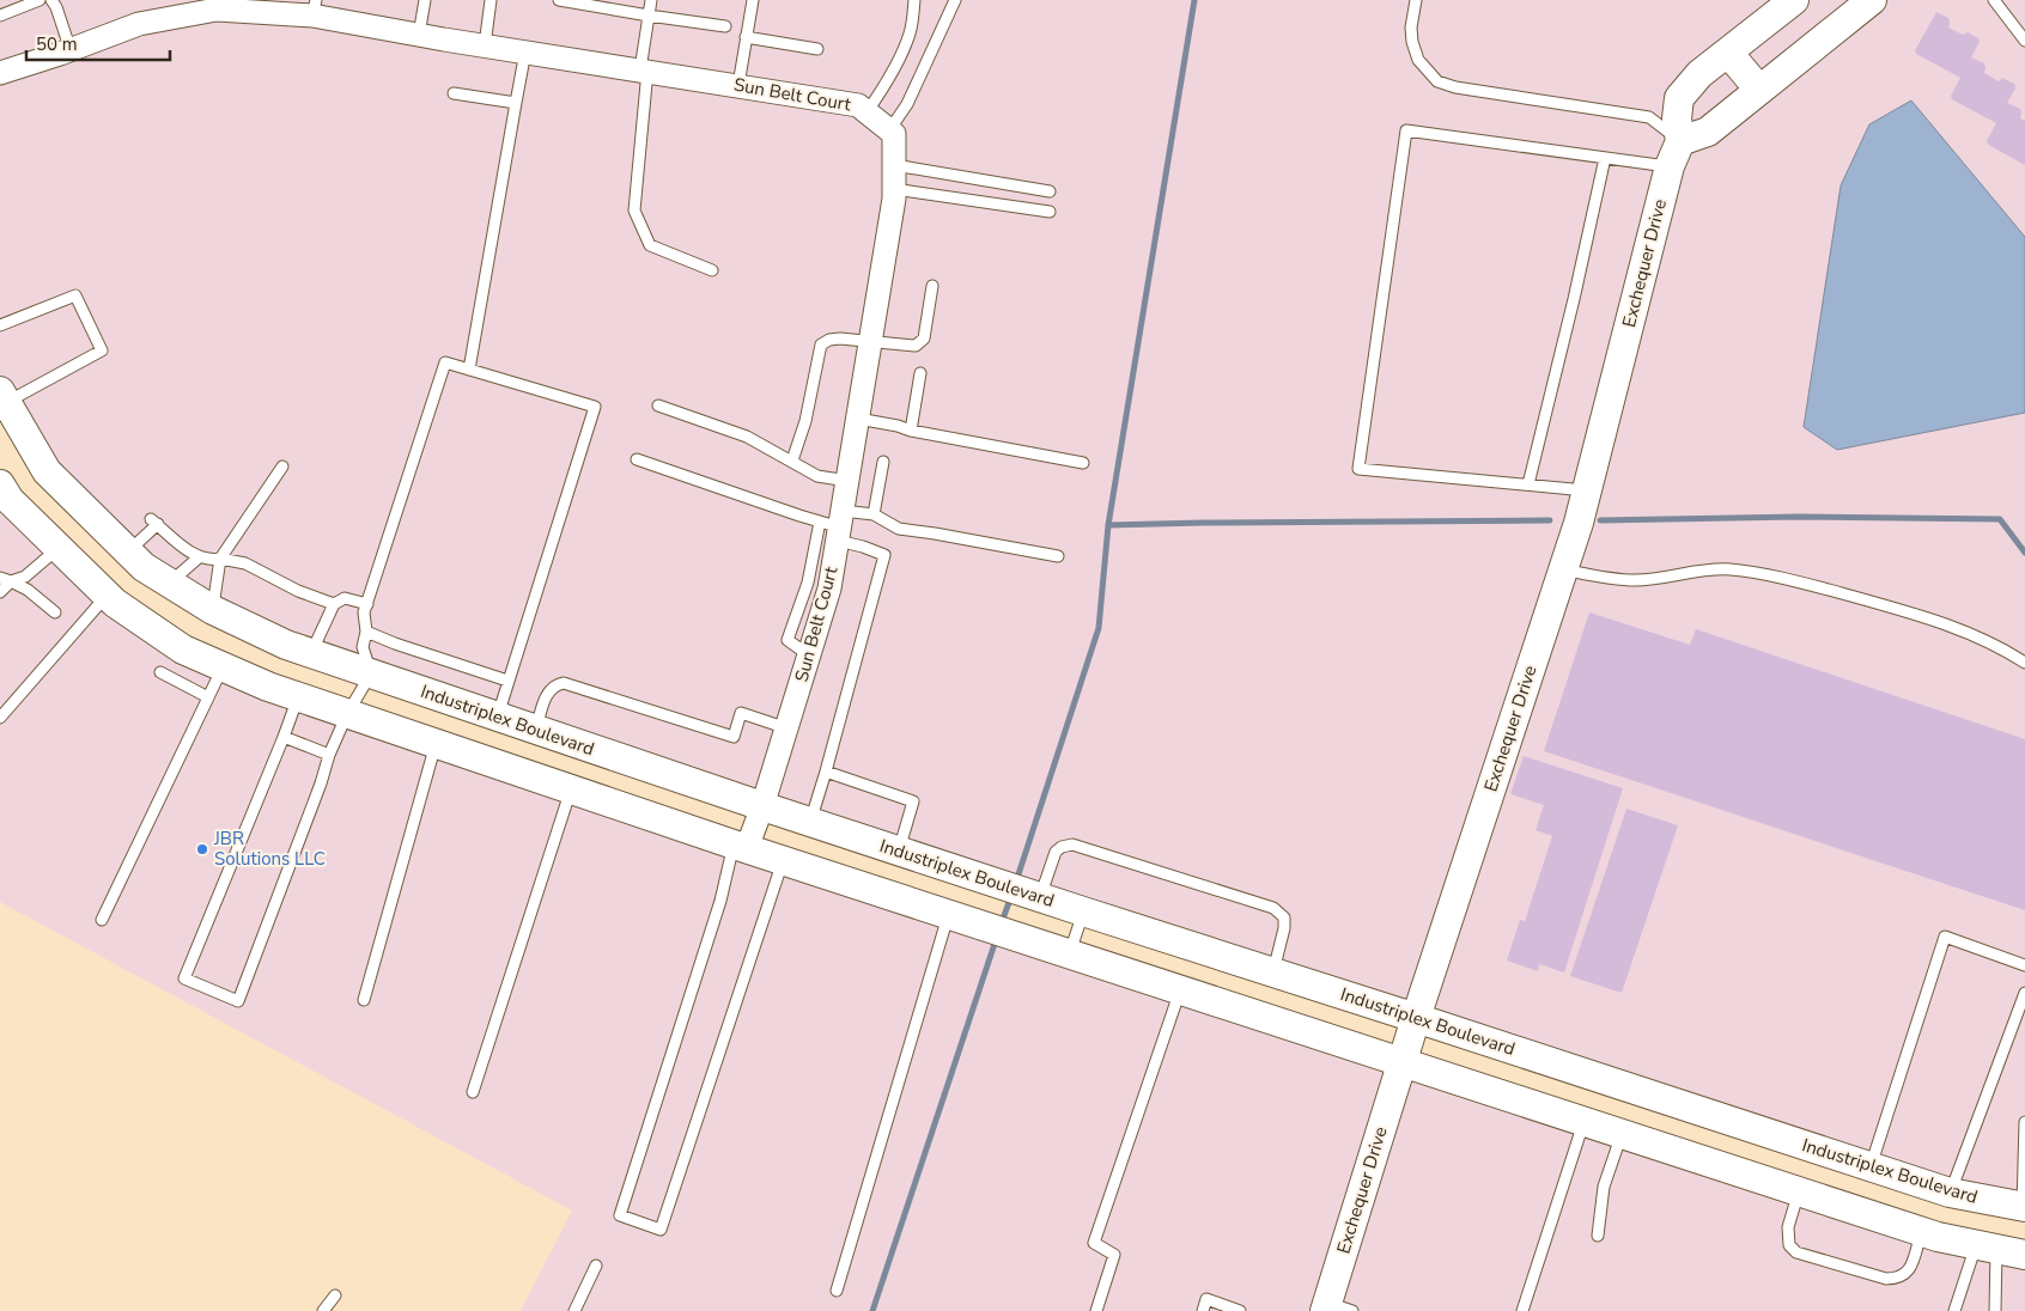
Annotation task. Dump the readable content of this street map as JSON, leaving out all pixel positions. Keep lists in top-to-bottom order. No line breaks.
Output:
{"streets":{"street":["Sun Belt Court","Exchequer Drive","Industriplex Boulevard"]},"crossings":[["Sun Belt Court","Industriplex Boulevard"],["Exchequer Drive","Industriplex Boulevard"]],"places":["JBR Solutions LLC"],"scale_bar":"50 m"}
